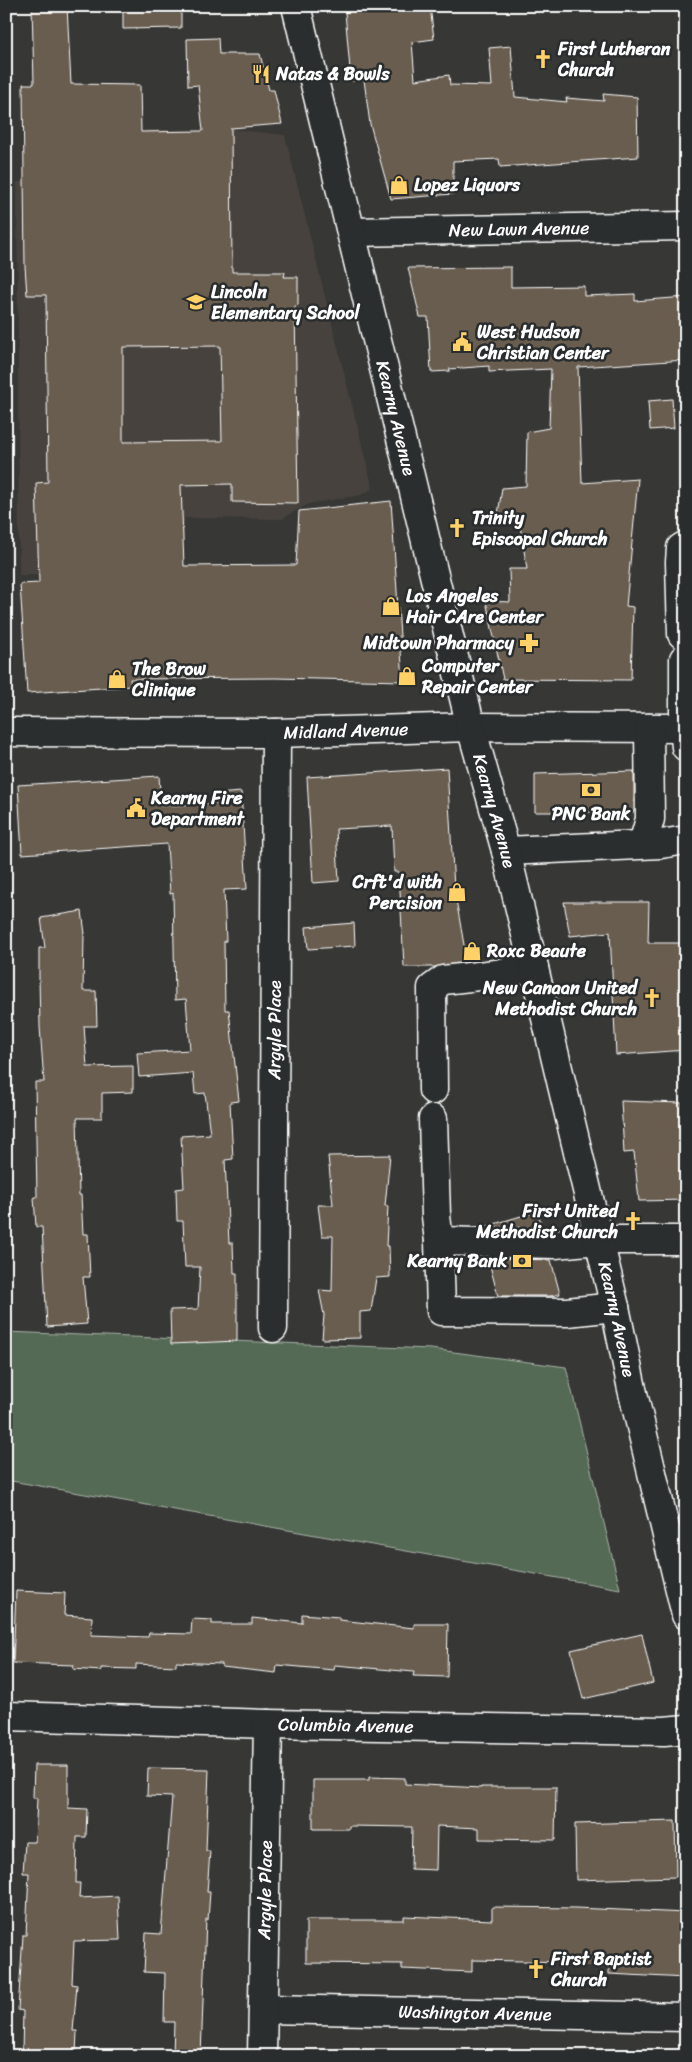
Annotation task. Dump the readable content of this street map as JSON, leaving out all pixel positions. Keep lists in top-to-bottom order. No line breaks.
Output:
{"streets":{"street":["New Lawn Avenue","Kearny Avenue","Midland Avenue","Argyle Place","Columbia Avenue","Washington Avenue"]},"crossings":[["New Lawn Avenue","Kearny Avenue"],["Kearny Avenue","Midland Avenue"],["Midland Avenue","Argyle Place"],["Argyle Place","Columbia Avenue"],["Argyle Place","Washington Avenue"]],"places":{"church":["First Lutheran Church","Trinity Episcopal Church","New Canaan United Methodist Church","First United Methodist Church","First Baptist Church"],"restaurant":["Natas & Bowls"],"shop":["Lopez Liquors","Los Angeles Hair CAre Center","Computer Repair Center","The Brow Clinique","Crft'd with Percision","Roxc Beaute"],"school or university":["Lincoln Elementary School"],"public building":["West Hudson Christian Center","Kearny Fire Department"],"pharmacy":["Midtown Pharmacy"],"bank":["PNC Bank","Kearny Bank"]}}
